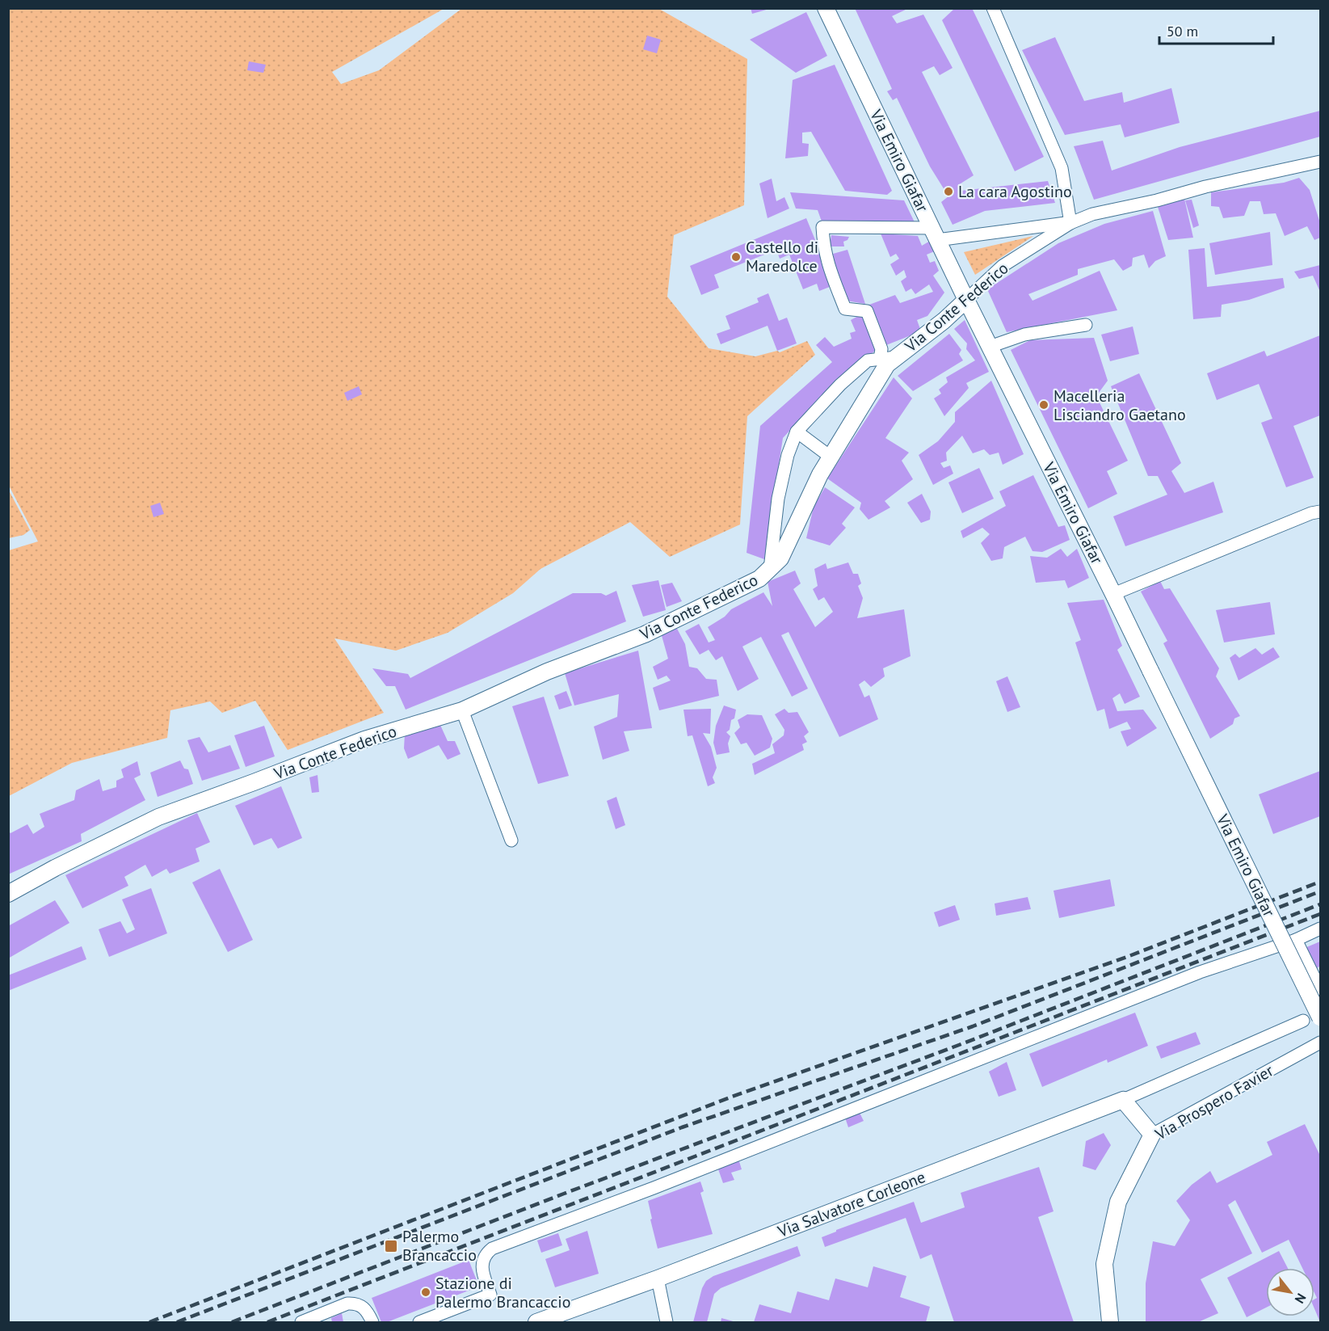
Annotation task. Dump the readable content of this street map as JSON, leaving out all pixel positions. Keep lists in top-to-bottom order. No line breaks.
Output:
{"streets":{"street":["Via Emiro Giafar","Via Conte Federico","Via Prospero Favier","Via Salvatore Corleone"]},"crossings":[["Via Emiro Giafar","Via Conte Federico"]],"places":{"other":["La cara Agostino","Castello di Maredolce","Macelleria Lisciandro Gaetano","Stazione di Palermo Brancaccio"],"transit":["Palermo Brancaccio"]},"scale_bar":"50 m","north":"bottom right"}
